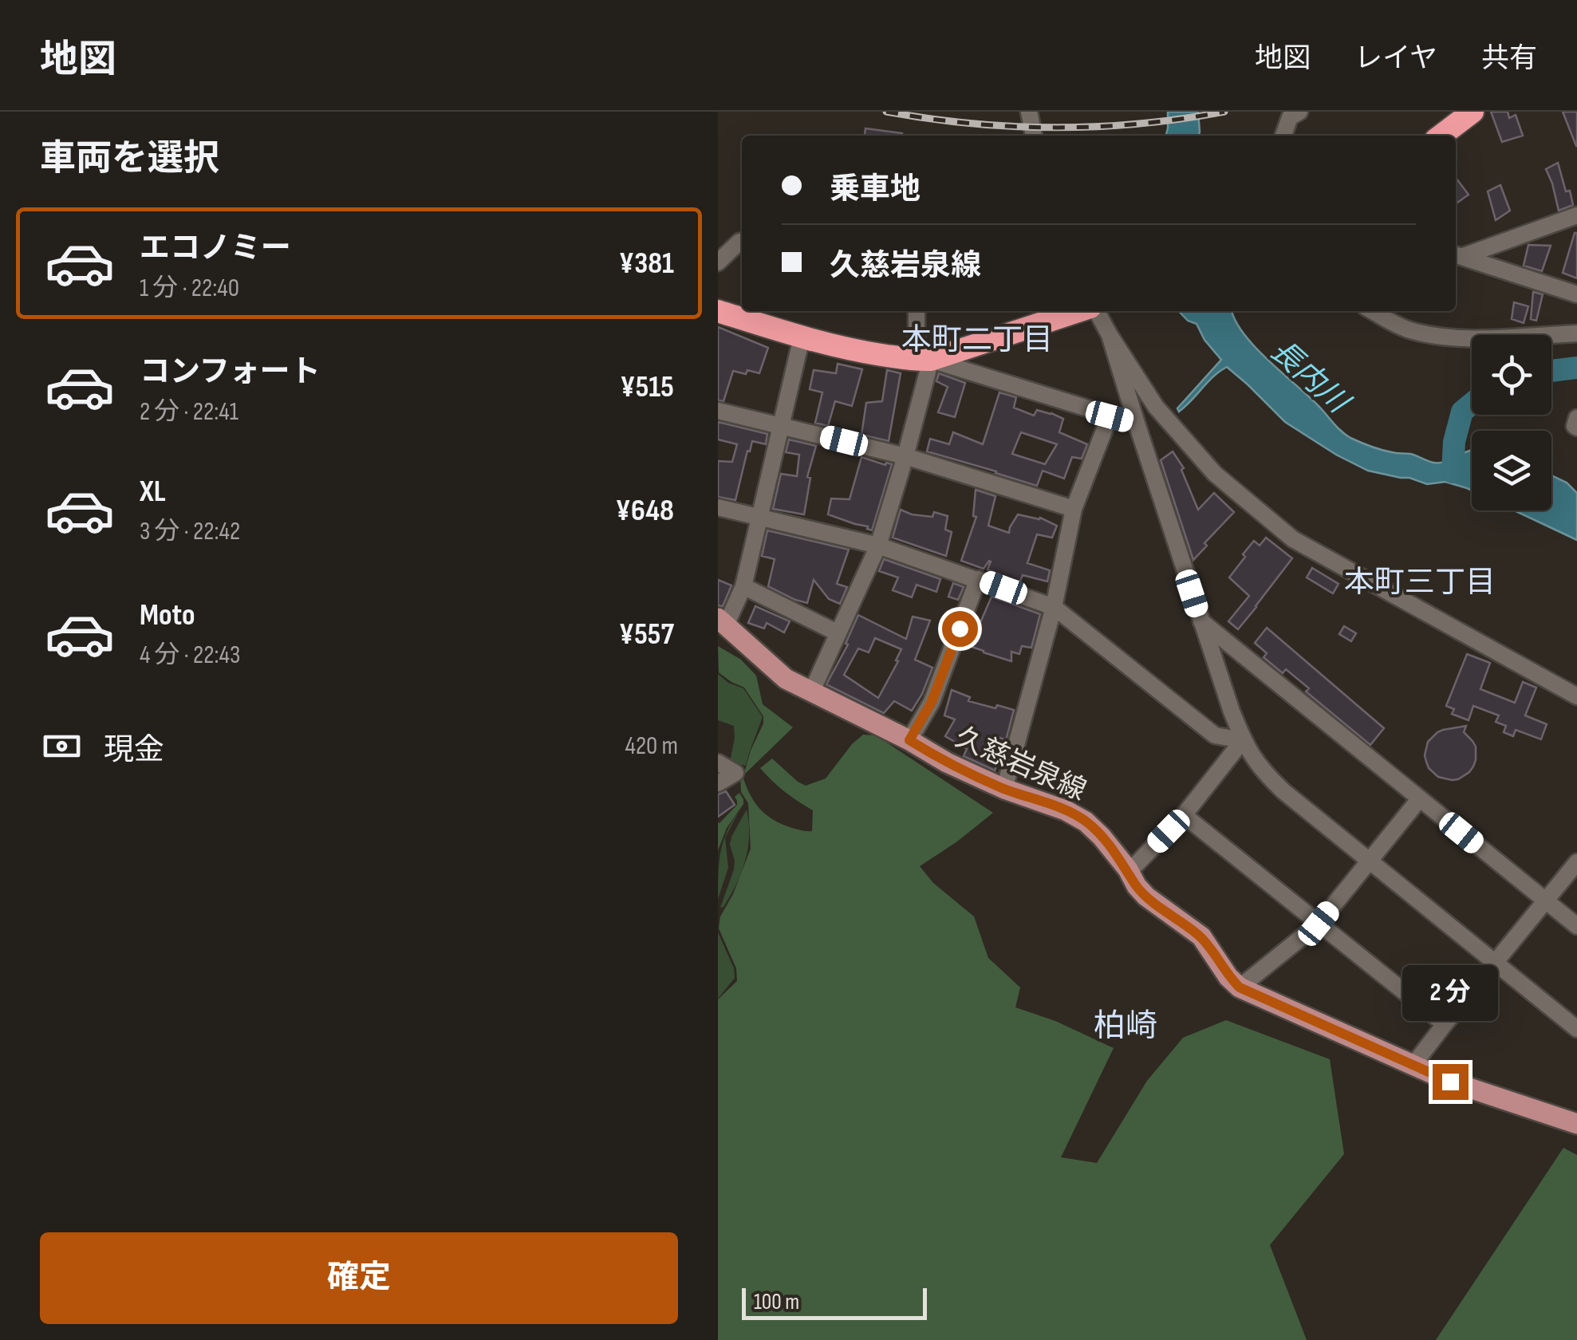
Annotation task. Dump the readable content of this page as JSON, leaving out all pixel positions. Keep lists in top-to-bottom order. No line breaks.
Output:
{"streets":{"main road":["久慈岩泉線"]},"districts":["本町二丁目","本町三丁目","柏崎"],"water":["長内川"],"scale_bar":"100 m","page":{"header":"地図","nav":["地図","レイヤ","共有"],"heading":"車両を選択","banner":["乗車地","久慈岩泉線"],"list":[{"name":"エコノミー","note":"1 分 · 22:40","value":"¥381"},{"name":"コンフォート","note":"2 分 · 22:41","value":"¥515"},{"name":"XL","note":"3 分 · 22:42","value":"¥648"},{"name":"Moto","note":"4 分 · 22:43","value":"¥557"}],"pay":["現金","420 m"],"bubble":"2 分","buttons":"確定","scale":"100 m"}}
